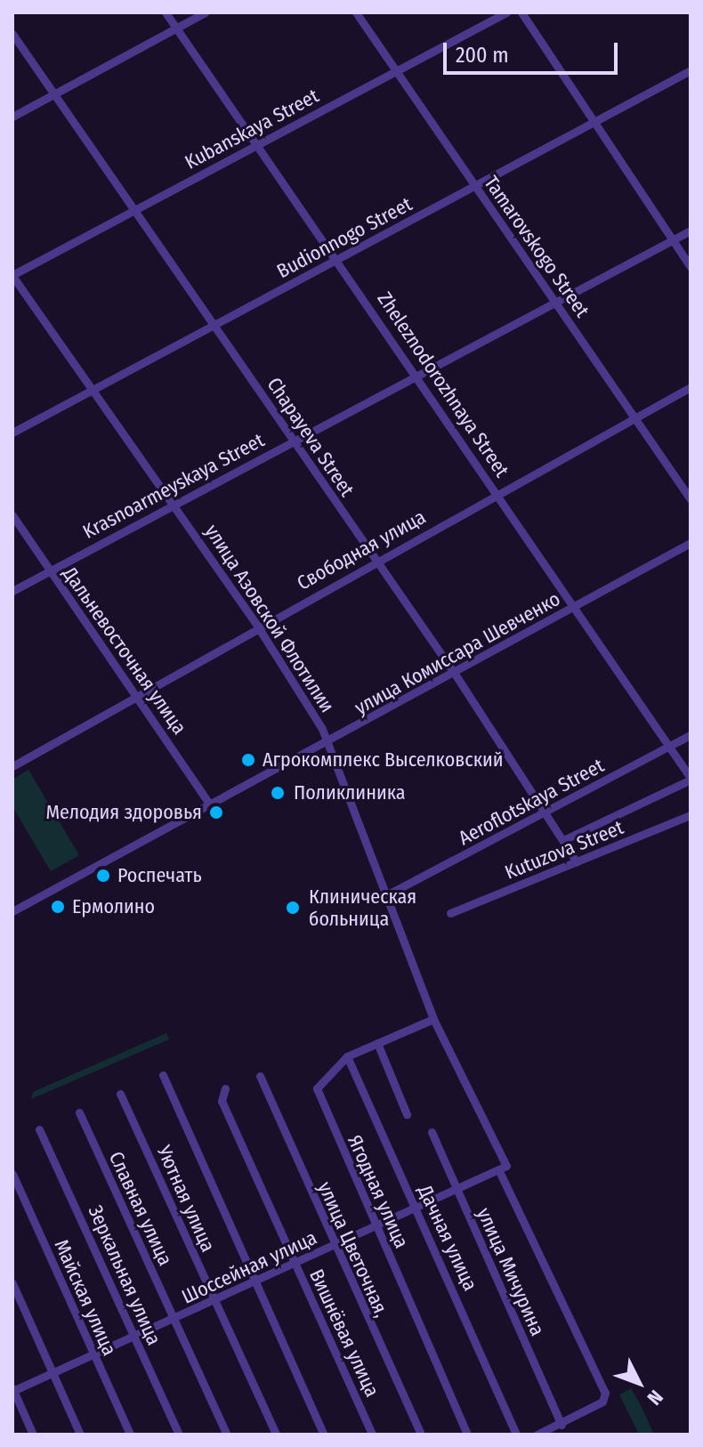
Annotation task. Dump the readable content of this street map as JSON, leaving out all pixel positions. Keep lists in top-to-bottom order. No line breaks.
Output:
{"streets":{"street":["Kubanskaya Street","Budionnogo Street","Tamarovskogo Street","Zheleznodorozhnaya Street","Chapayeva Street","Krasnoarmeyskaya Street","Свободная улица","улица Азовской Флотилии","Дальневосточная улица","улица Комиссара Шевченко","Aeroflotskaya Street","Kutuzova Street","Ягодная улица","Уютная улица","Славная улица","Дачная улица","улица Цветочная,","Шоссейная улица","улица Мичурина","Зеркальная улица","Майская улица","Вишнёвая улица"]},"crossings":[["Kubanskaya Street","Tamarovskogo Street"],["Kubanskaya Street","Zheleznodorozhnaya Street"],["Kubanskaya Street","Chapayeva Street"],["Kubanskaya Street","улица Азовской Флотилии"],["Budionnogo Street","Tamarovskogo Street"],["Budionnogo Street","Zheleznodorozhnaya Street"],["Budionnogo Street","Chapayeva Street"],["Budionnogo Street","улица Азовской Флотилии"],["Tamarovskogo Street","Krasnoarmeyskaya Street"],["Tamarovskogo Street","Свободная улица"],["Zheleznodorozhnaya Street","Krasnoarmeyskaya Street"],["Zheleznodorozhnaya Street","Свободная улица"],["Zheleznodorozhnaya Street","улица Комиссара Шевченко"],["Zheleznodorozhnaya Street","Aeroflotskaya Street"],["Chapayeva Street","Krasnoarmeyskaya Street"],["Chapayeva Street","Свободная улица"],["Chapayeva Street","улица Комиссара Шевченко"],["Chapayeva Street","Aeroflotskaya Street"],["Chapayeva Street","Kutuzova Street"],["Krasnoarmeyskaya Street","улица Азовской Флотилии"],["Krasnoarmeyskaya Street","Дальневосточная улица"],["Свободная улица","улица Азовской Флотилии"],["Свободная улица","Дальневосточная улица"],["улица Азовской Флотилии","улица Комиссара Шевченко"],["улица Азовской Флотилии","Aeroflotskaya Street"],["улица Азовской Флотилии","Ягодная улица"],["Дальневосточная улица","улица Комиссара Шевченко"],["Ягодная улица","Дачная улица"],["Ягодная улица","Шоссейная улица"],["Уютная улица","Шоссейная улица"],["Славная улица","Шоссейная улица"],["Дачная улица","Шоссейная улица"],["улица Цветочная,","Шоссейная улица"],["Шоссейная улица","улица Мичурина"],["Шоссейная улица","Зеркальная улица"],["Шоссейная улица","Майская улица"],["Шоссейная улица","Вишнёвая улица"]],"places":["Агрокомплекс Выселковский","Поликлиника","Мелодия здоровья","Роспечать","Ермолино","Клиническая больница"],"scale_bar":"200 m","north":"bottom right"}
